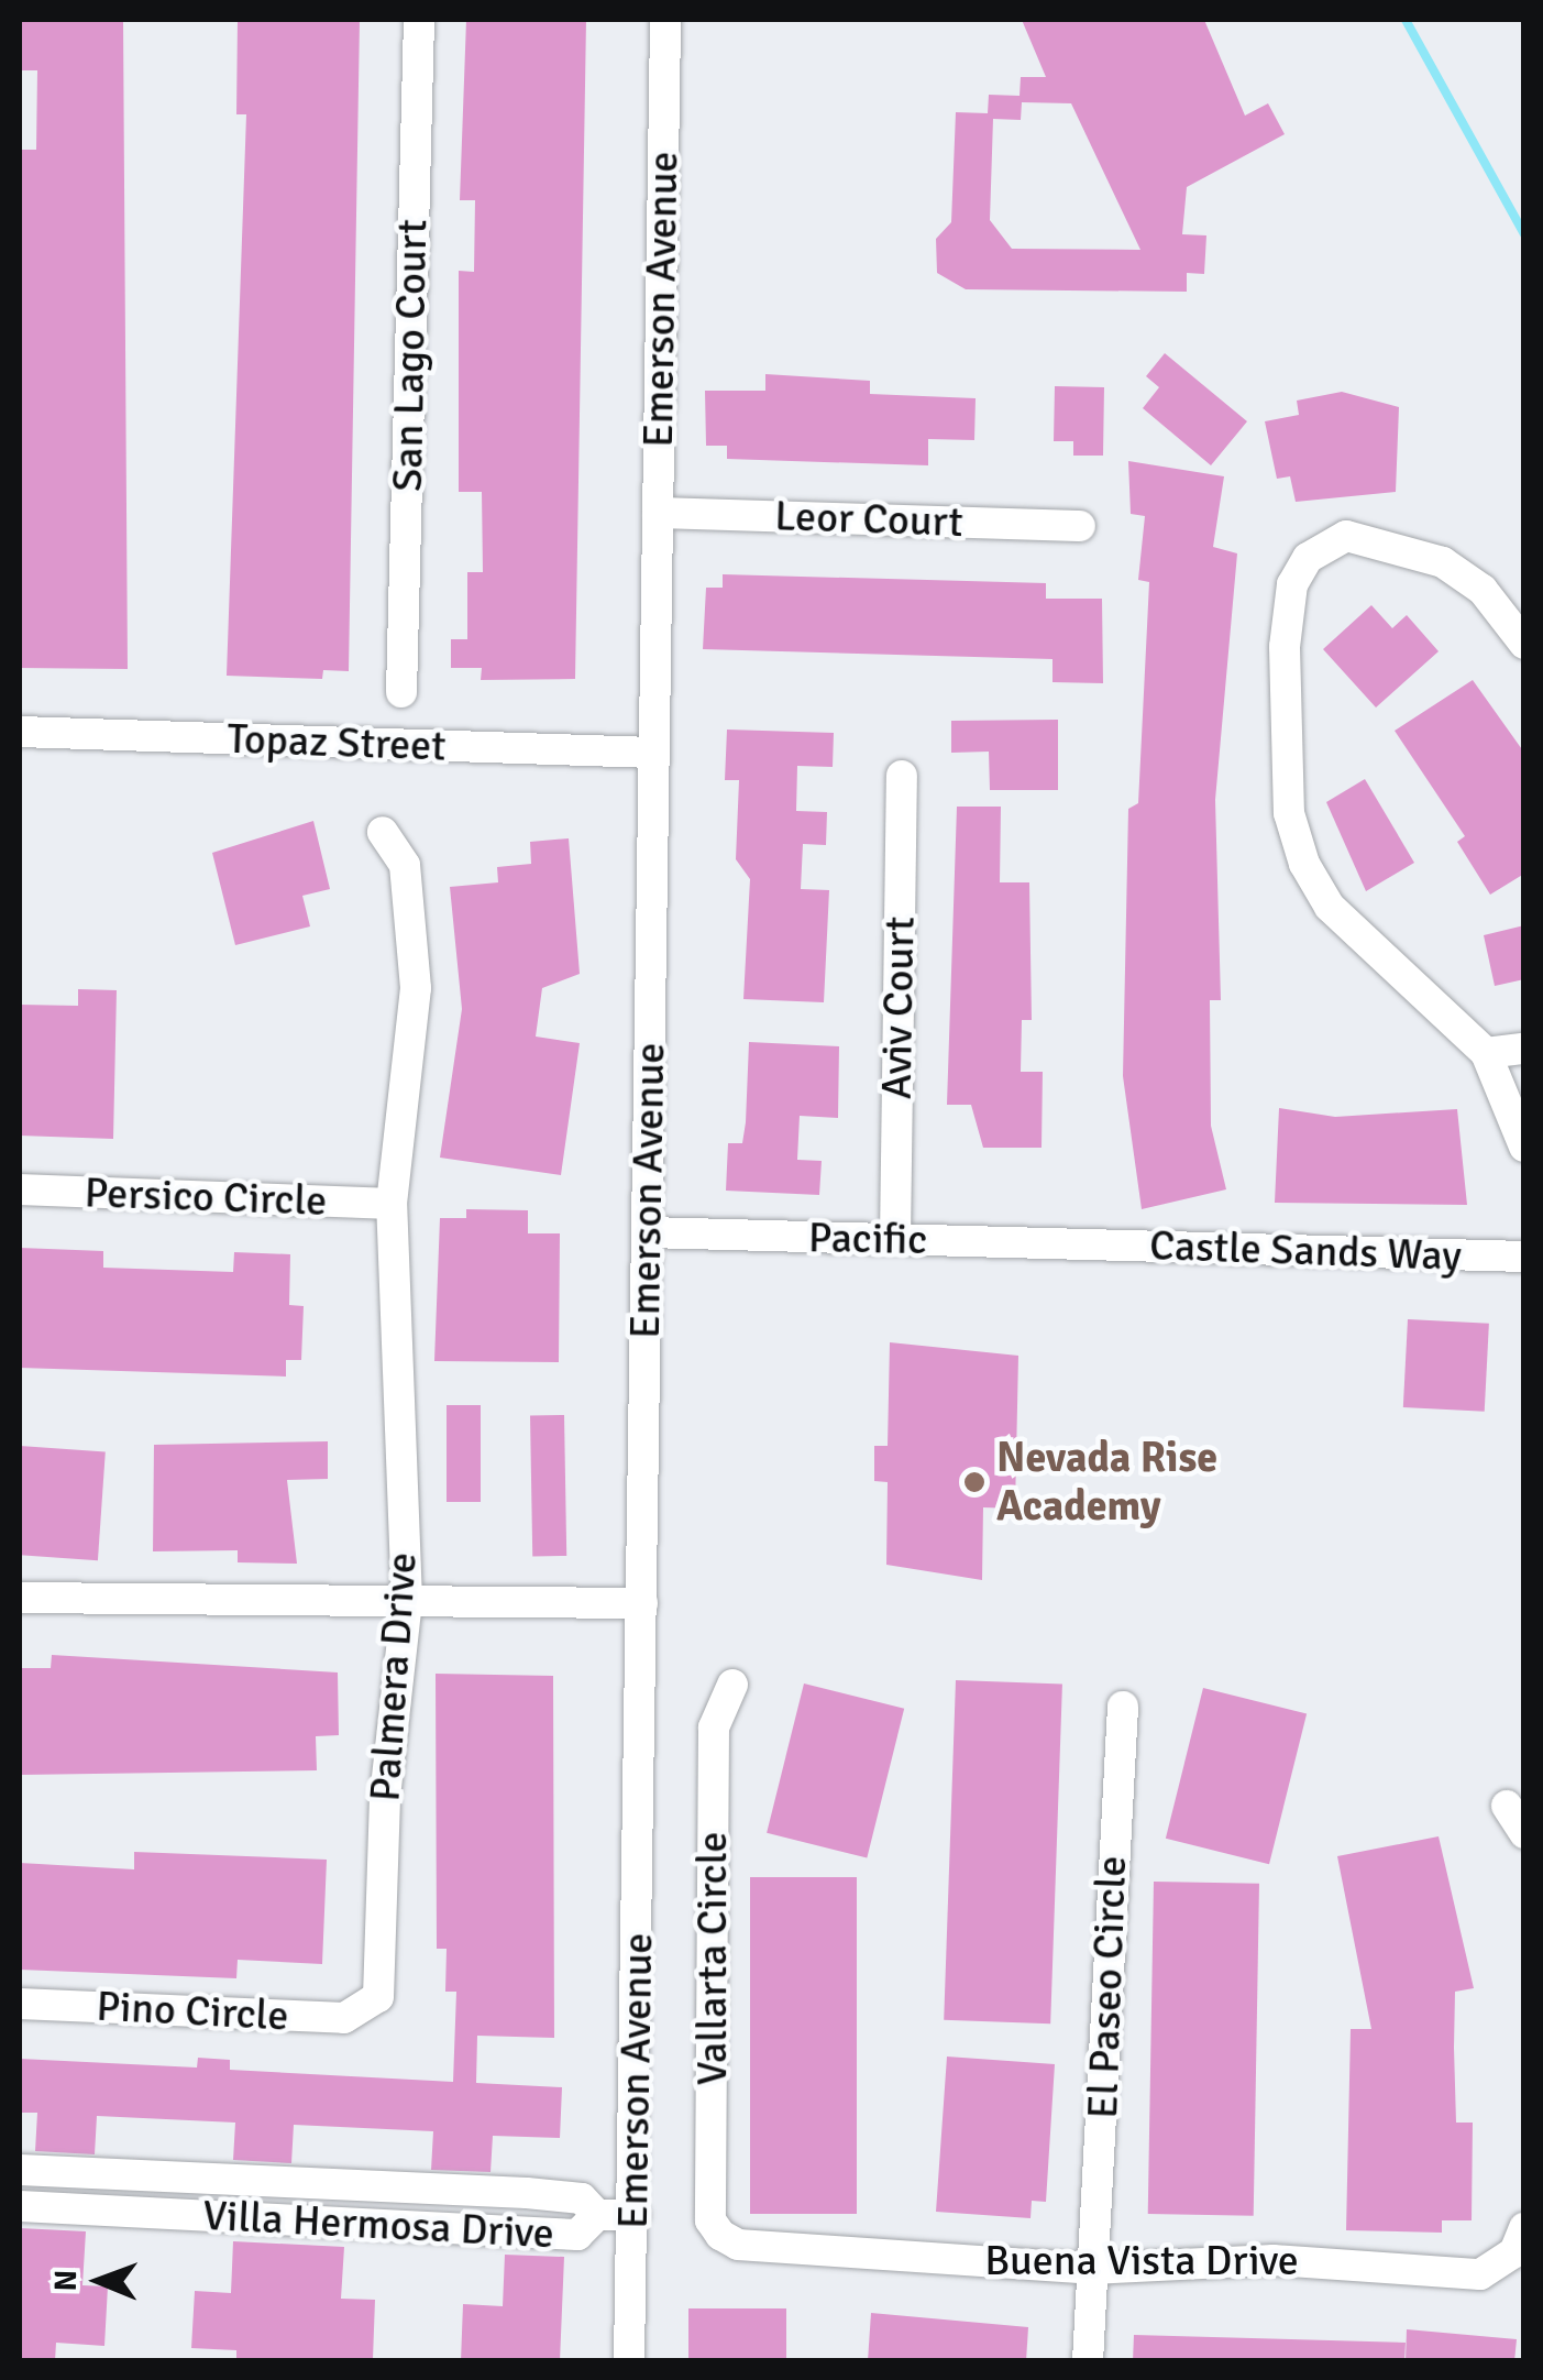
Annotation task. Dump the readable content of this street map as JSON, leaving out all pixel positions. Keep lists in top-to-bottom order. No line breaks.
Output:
{"streets":{"street":["Emerson Avenue","San Lago Court","Leor Court","Topaz Street","Aviv Court","Persico Circle","Pacific","Castle Sands Way","Palmera Drive","Vallarta Circle","El Paseo Circle","Pino Circle","Villa Hermosa Drive","Buena Vista Drive"]},"crossings":[["Emerson Avenue","Leor Court"],["Emerson Avenue","Topaz Street"],["Emerson Avenue","Pacific"],["Emerson Avenue","Villa Hermosa Drive"],["Aviv Court","Pacific"],["Persico Circle","Palmera Drive"],["Pacific","Castle Sands Way"],["Palmera Drive","Pino Circle"],["Vallarta Circle","Buena Vista Drive"],["El Paseo Circle","Buena Vista Drive"]],"places":["Nevada Rise Academy"],"north":"left"}
